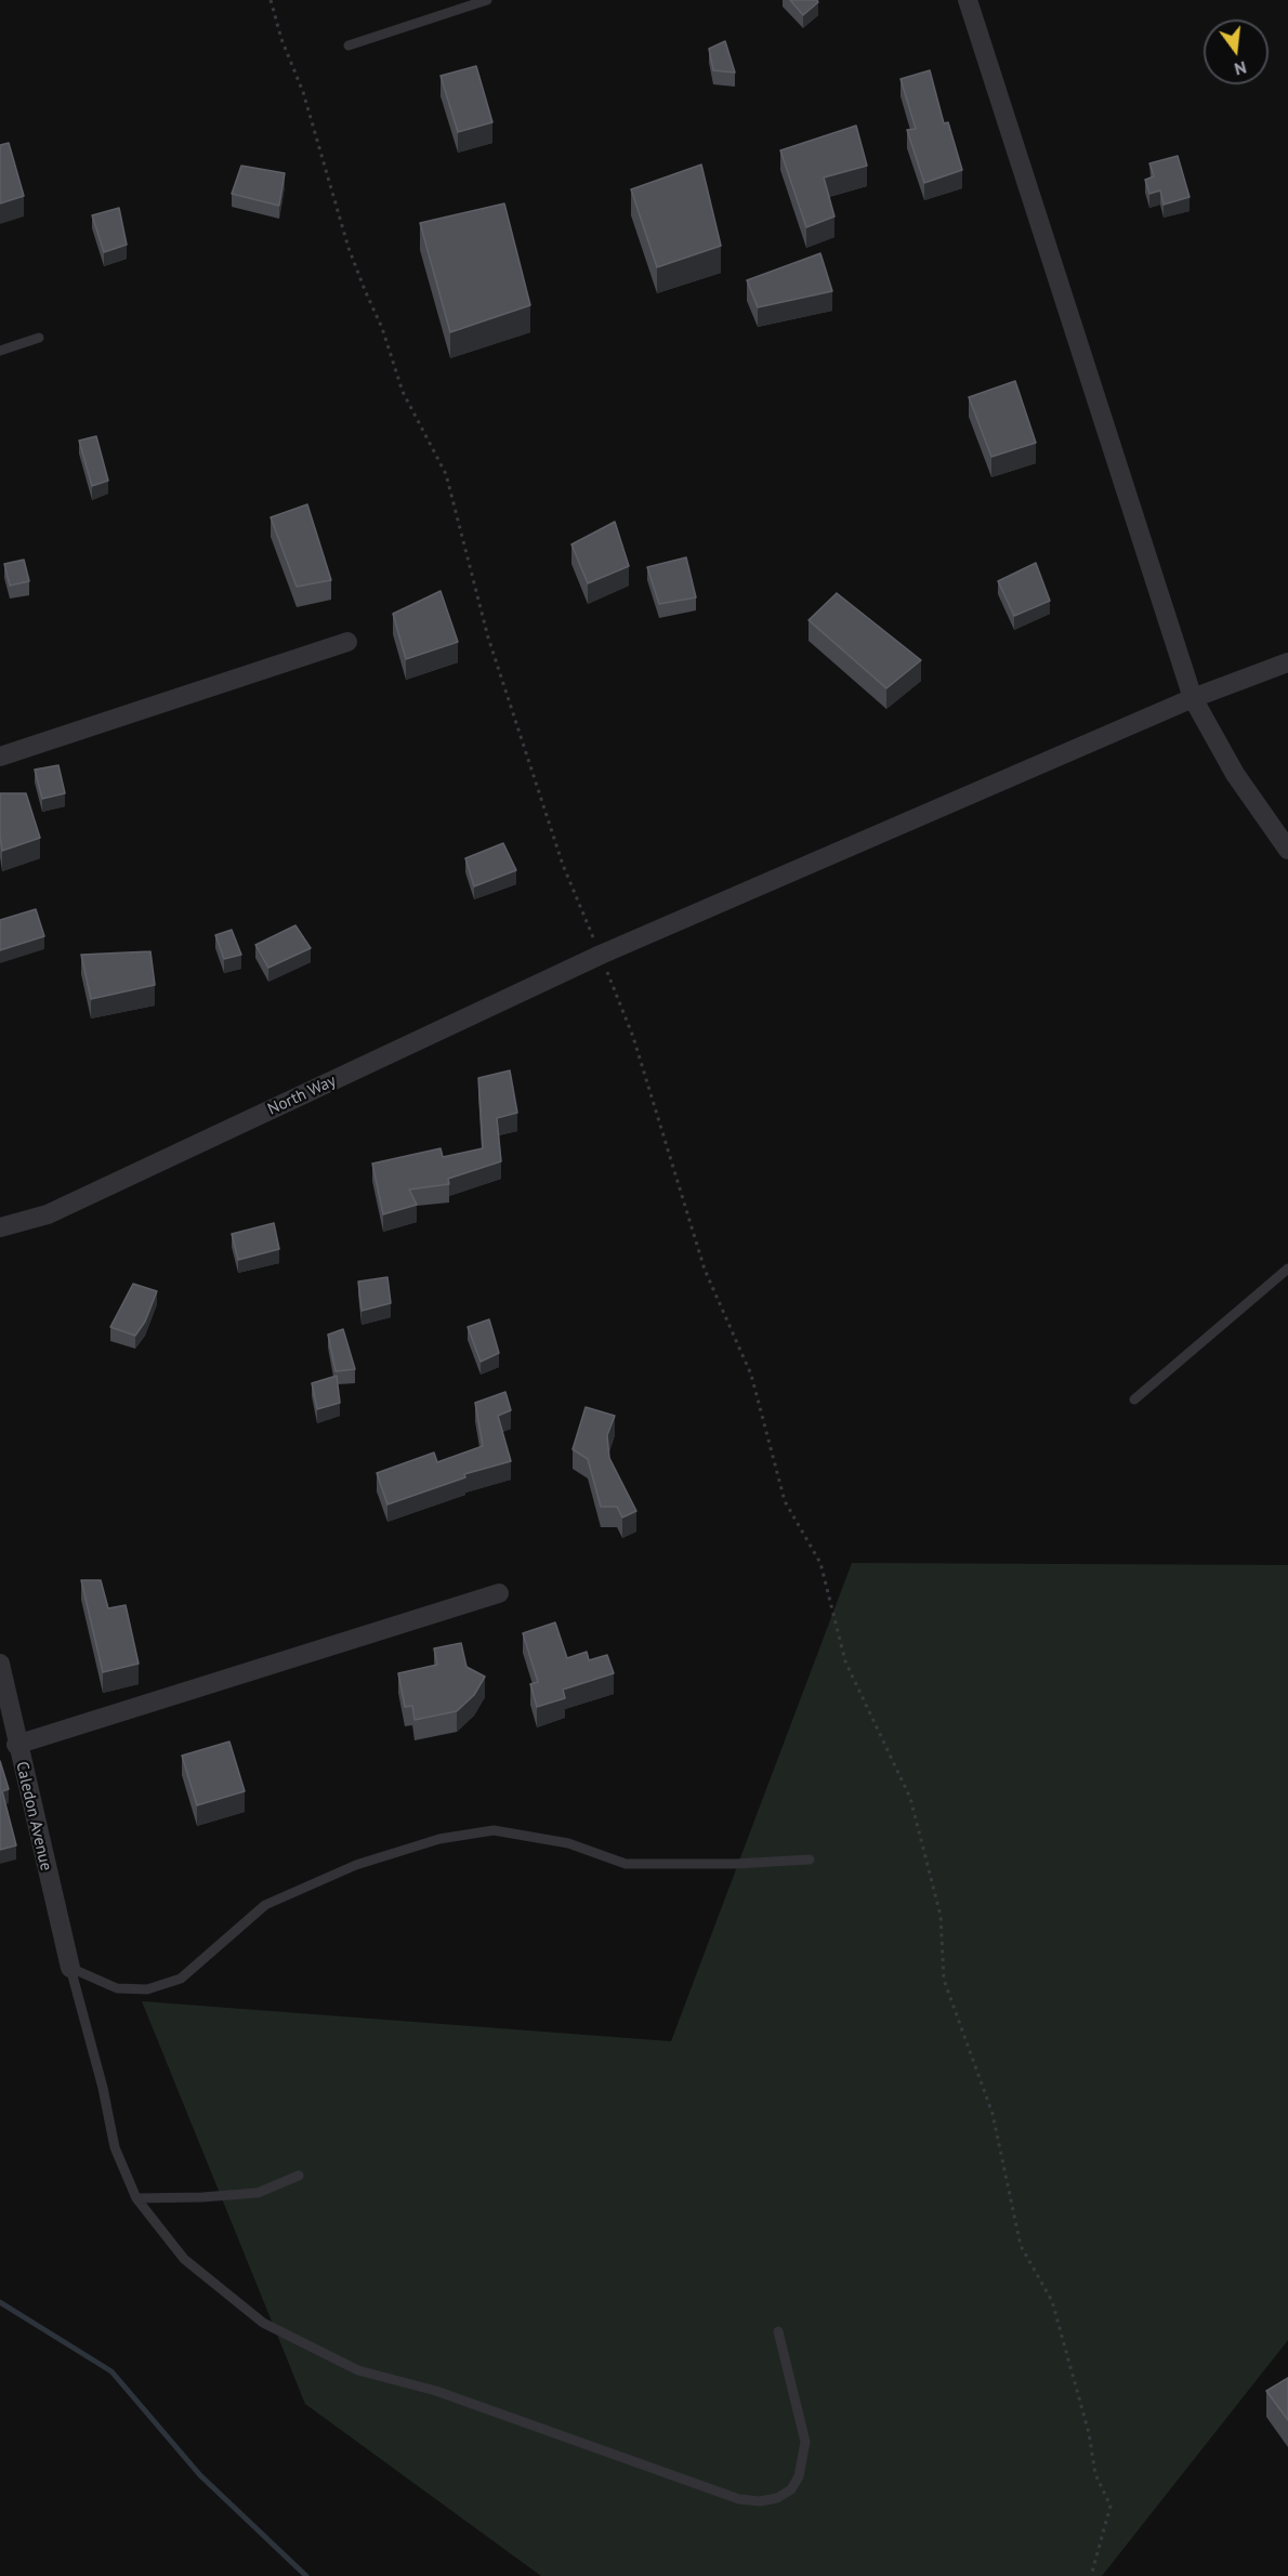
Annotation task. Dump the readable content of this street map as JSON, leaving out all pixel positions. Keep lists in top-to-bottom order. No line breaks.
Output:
{"streets":{"street":["North Way","Caledon Avenue"]},"north":"bottom"}
